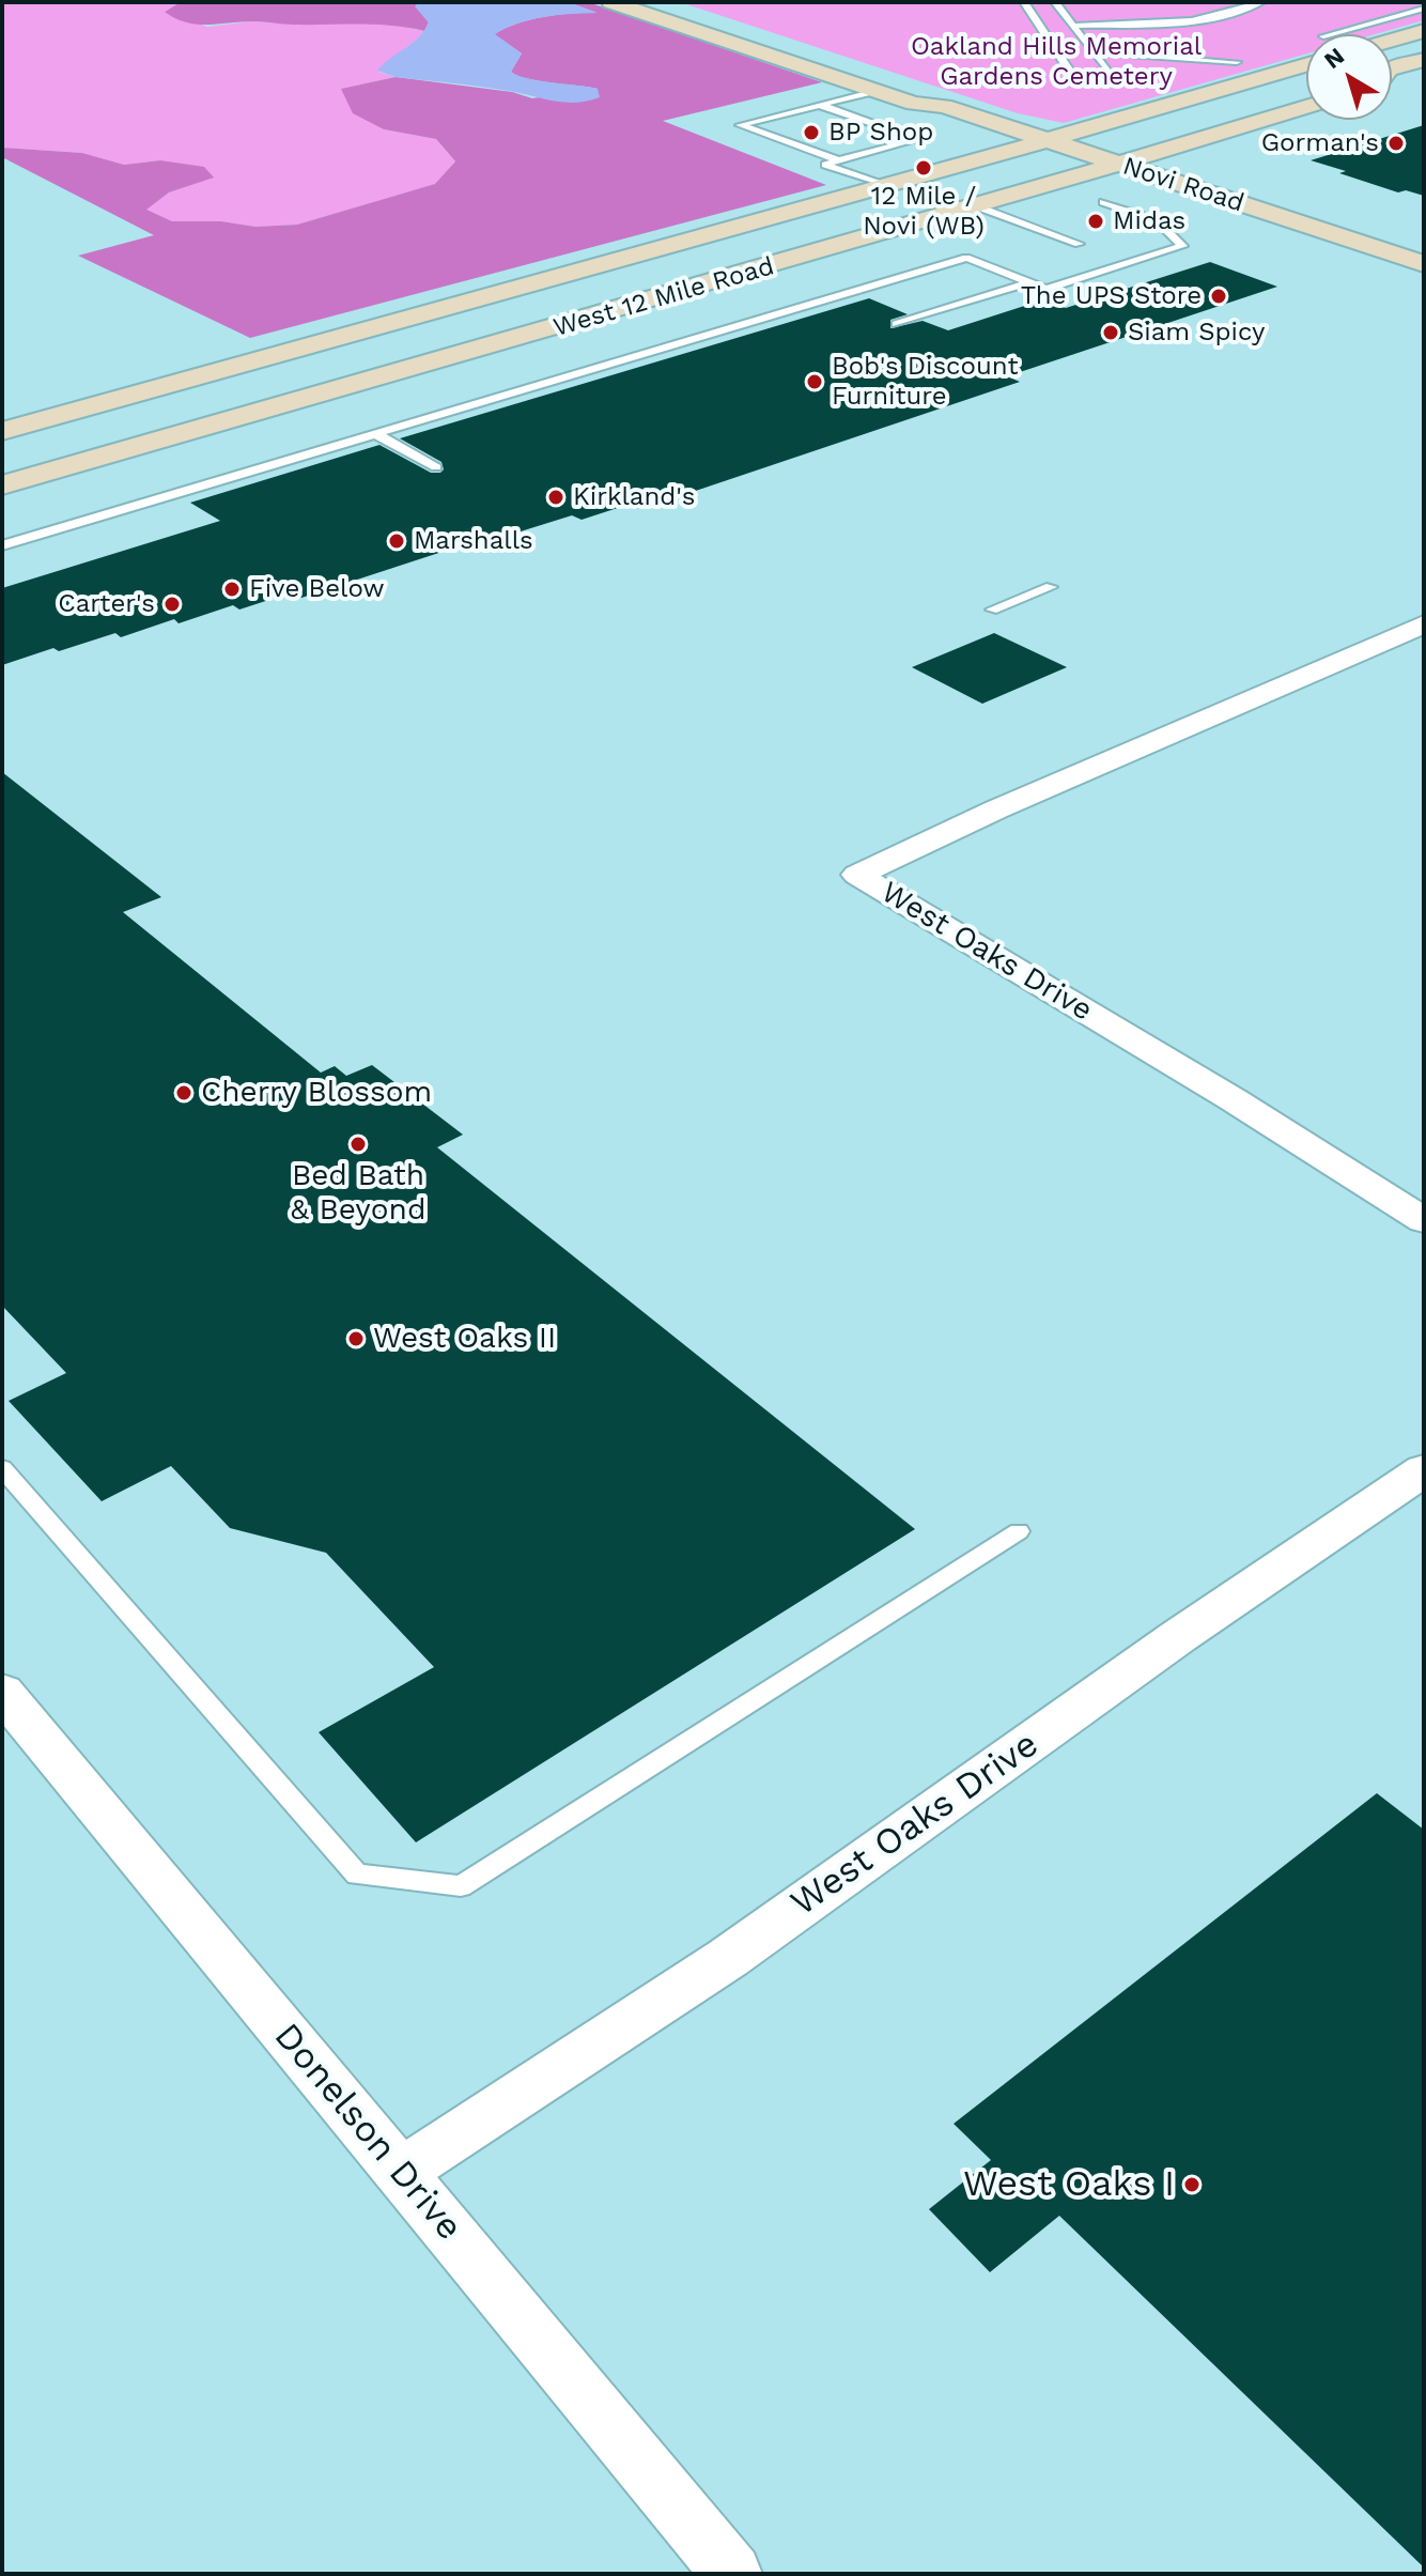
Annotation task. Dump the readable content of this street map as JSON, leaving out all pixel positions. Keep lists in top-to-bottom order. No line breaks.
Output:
{"streets":{"main road":["Novi Road","West 12 Mile Road"],"street":["West Oaks Drive","Donelson Drive"]},"crossings":[["Novi Road","West 12 Mile Road"],["West Oaks Drive","Donelson Drive"]],"parks":["Oakland Hills Memorial Gardens Cemetery"],"places":["BP Shop","Gorman's","12 Mile / Novi (WB)","Midas","The UPS Store","Siam Spicy","Bob's Discount Furniture","Kirkland's","Marshalls","Five Below","Carter's","Cherry Blossom","Bed Bath & Beyond","West Oaks II","West Oaks I"],"north":"top left"}
